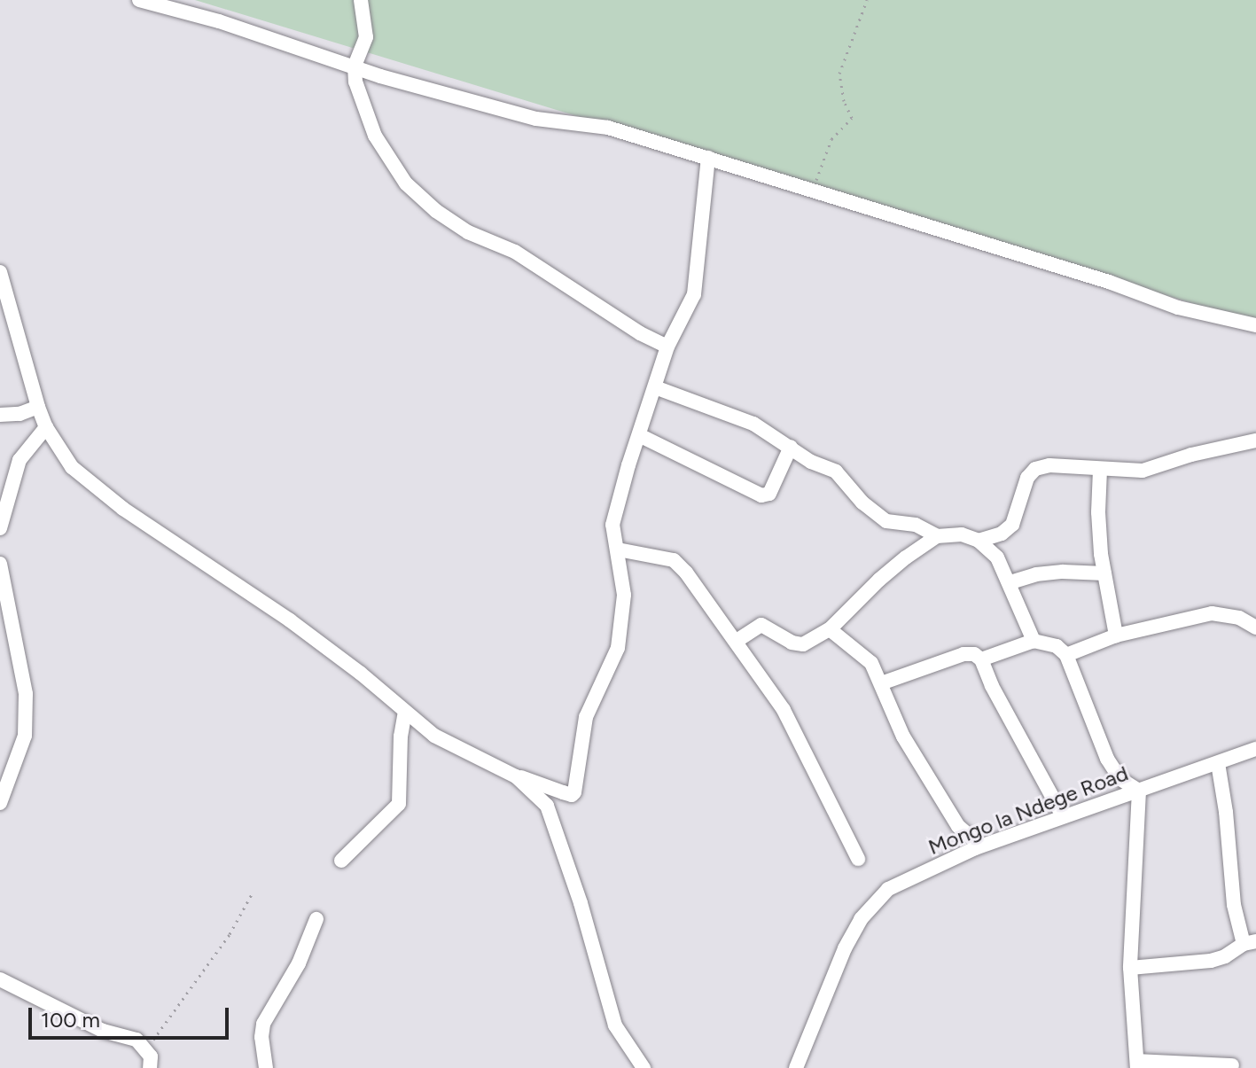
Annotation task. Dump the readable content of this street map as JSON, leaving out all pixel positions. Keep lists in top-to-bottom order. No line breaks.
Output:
{"streets":{"street":["Mongo la Ndege Road"]},"scale_bar":"100 m"}
